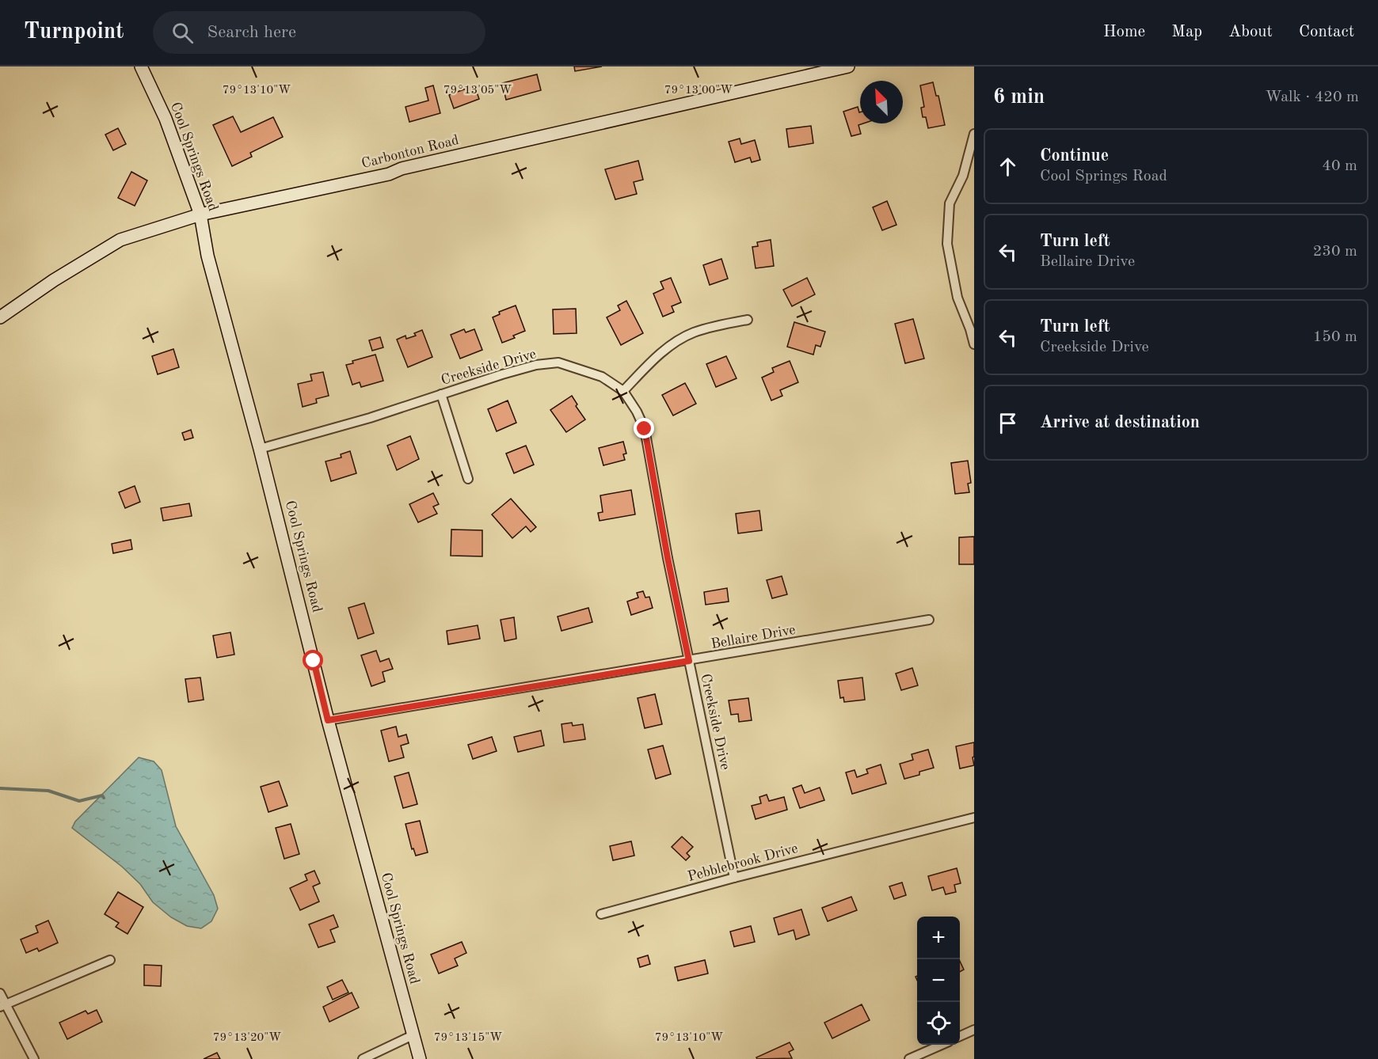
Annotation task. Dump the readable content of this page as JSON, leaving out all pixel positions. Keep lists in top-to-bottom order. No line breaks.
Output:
{"streets":{"street":["Carbonton Road","Cool Springs Road","Creekside Drive","Bellaire Drive","Pebblebrook Drive"]},"crossings":[["Carbonton Road","Cool Springs Road"],["Cool Springs Road","Creekside Drive"],["Cool Springs Road","Bellaire Drive"],["Creekside Drive","Bellaire Drive"],["Creekside Drive","Pebblebrook Drive"]],"north":"top left","page":{"header":"Turnpoint","search":"Search here","nav":["Home","Map","About","Contact"],"heading":["6 min","Walk · 420 m"],"list":[["Continue","Cool Springs Road","40 m"],["Turn left","Bellaire Drive","230 m"],["Turn left","Creekside Drive","150 m"],"Arrive at destination"],"map_buttons":["+","−"]},"coordinates":["79°13'10\"W","79°13'05\"W","79°13'00\"W","79°13'20\"W","79°13'15\"W"]}
